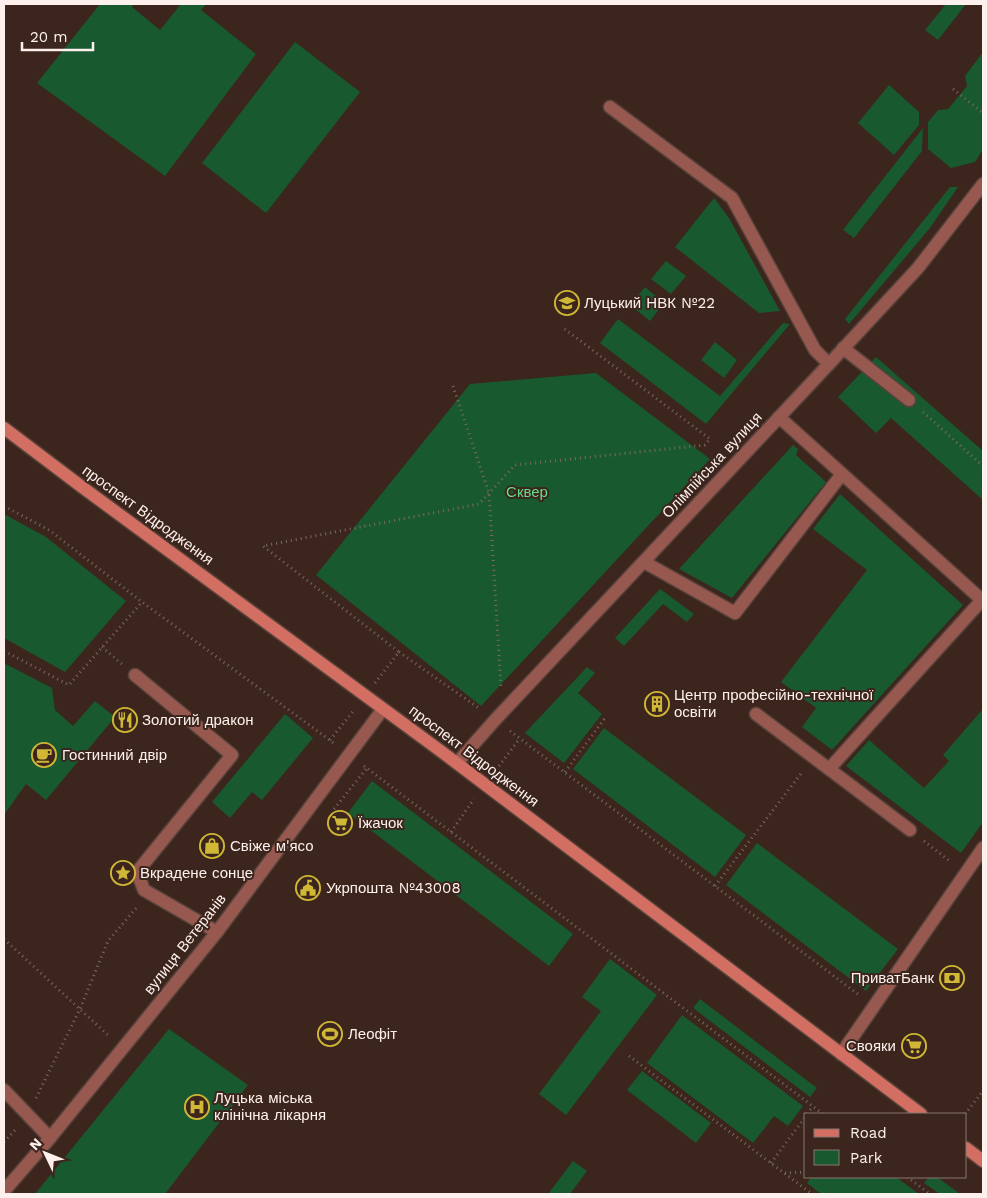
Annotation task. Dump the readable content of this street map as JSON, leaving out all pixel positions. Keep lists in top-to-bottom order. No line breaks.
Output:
{"streets":{"main road":["проспект Відродження"],"street":["Олімпійська вулиця","вулиця Ветеранів"]},"crossings":[["Олімпійська вулиця","проспект Відродження"],["проспект Відродження","вулиця Ветеранів"]],"parks":["Сквер"],"places":{"school or university":["Луцький НВК №22"],"building":["Центр професійно-технічної освіти"],"restaurant":["Золотий дракон"],"cafe":["Гостинний двір"],"supermarket":["Їжачок","Свояки"],"shop":["Свіже м'ясо"],"place":["Вкрадене сонце"],"public building":["Укрпошта №43008"],"bank":["ПриватБанк"],"sports":["Леофіт"],"hospital":["Луцька міська клінічна лікарня"]},"legend":["Road","Park"],"scale_bar":"20 m","north":"top left"}
